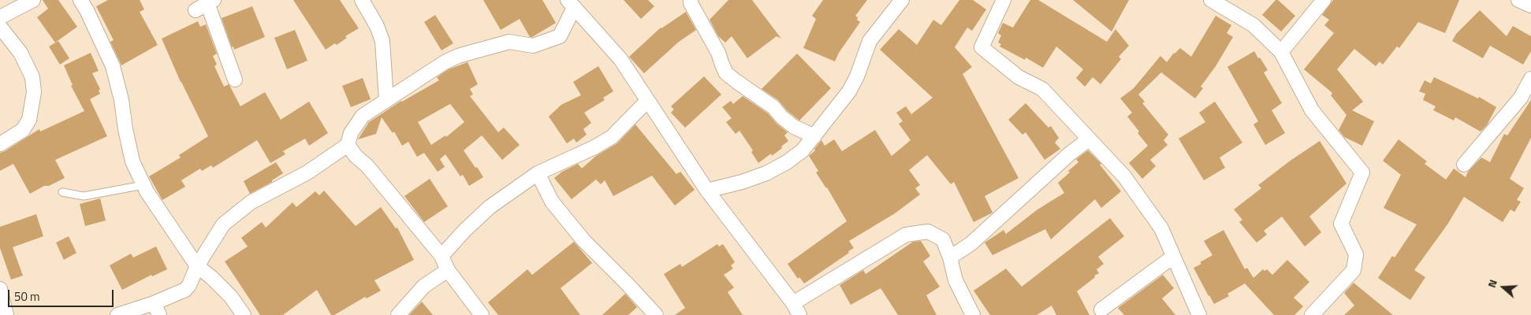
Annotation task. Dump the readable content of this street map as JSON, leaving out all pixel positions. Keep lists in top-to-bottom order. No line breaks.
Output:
{"scale_bar":"50 m","north":"left"}
